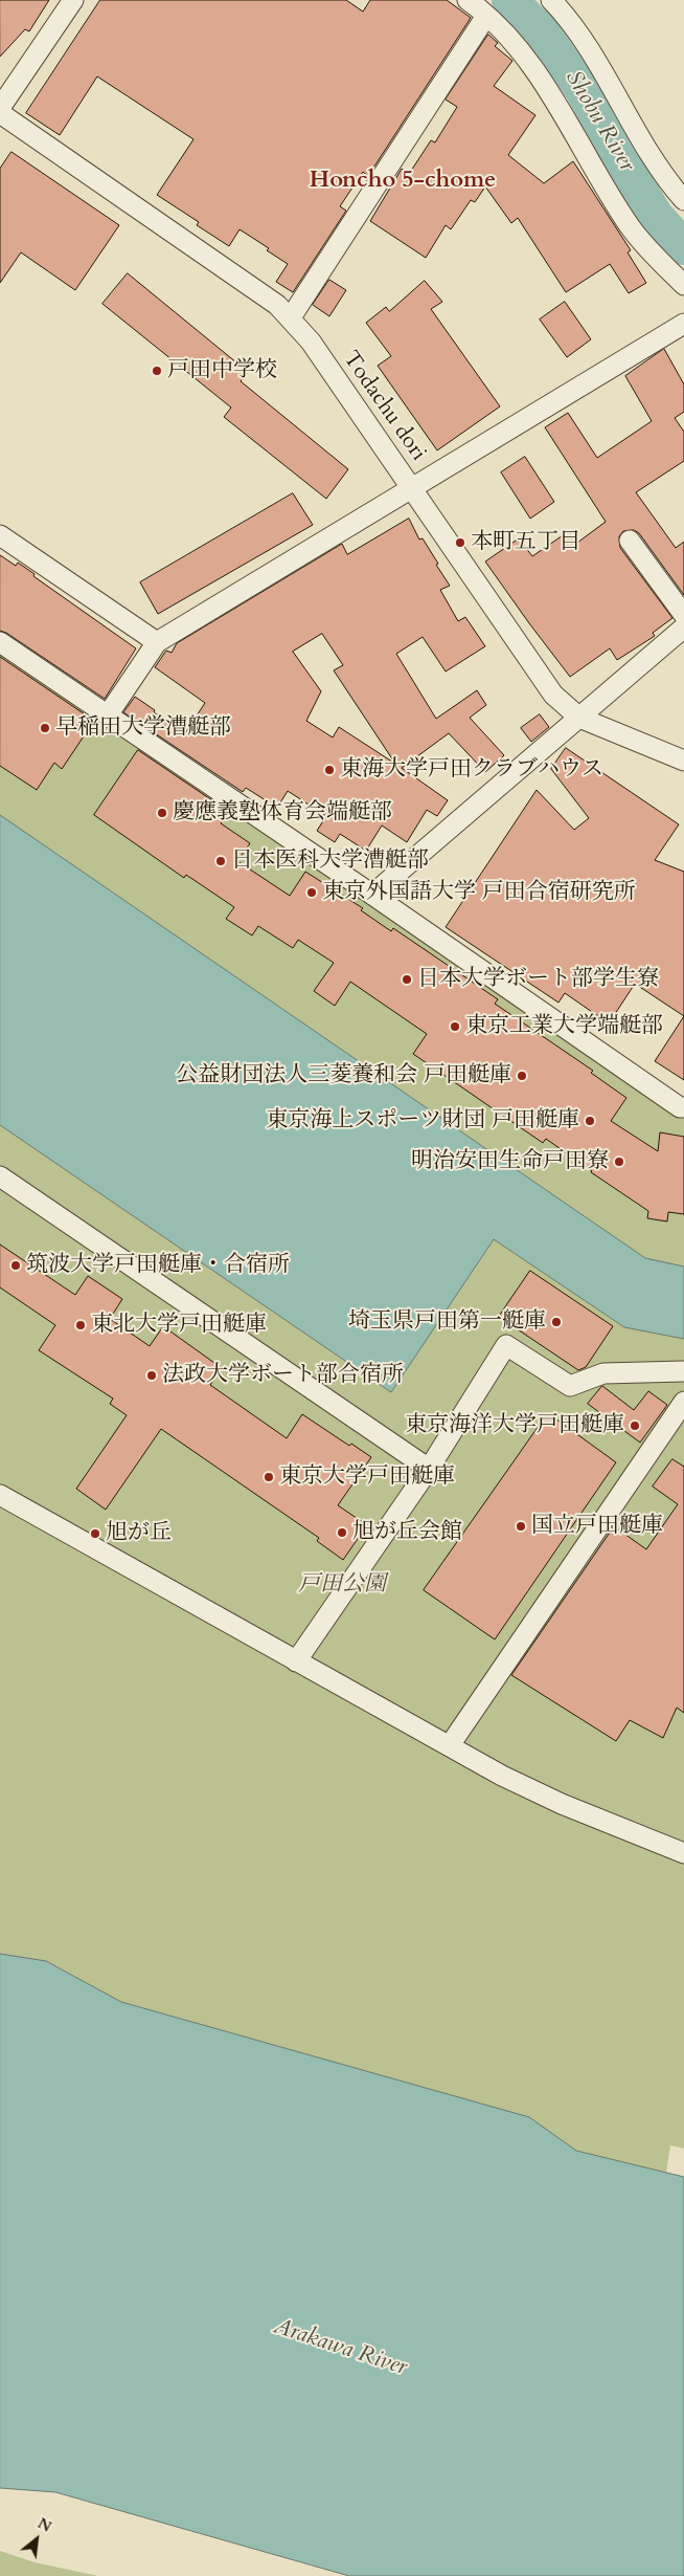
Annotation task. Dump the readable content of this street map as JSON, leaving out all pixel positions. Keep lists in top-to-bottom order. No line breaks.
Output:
{"streets":{"street":["Todachu dori"]},"districts":["Honcho 5-chome"],"water":["Shobu River","Arakawa River"],"parks":["戸田公園"],"places":["戸田中学校","本町五丁目","早稲田大学漕艇部","東海大学戸田クラブハウス","慶應義塾体育会端艇部","日本医科大学漕艇部","東京外国語大学 戸田合宿研究所","日本大学ボート部学生寮","東京工業大学端艇部","公益財団法人三菱養和会 戸田艇庫","東京海上スポーツ財団 戸田艇庫","明治安田生命戸田寮","筑波大学戸田艇庫・合宿所","埼玉県戸田第一艇庫","東北大学戸田艇庫","法政大学ボート部合宿所","東京海洋大学戸田艇庫","東京大学戸田艇庫","国立戸田艇庫","旭が丘会館","旭が丘"],"north":"top right"}
